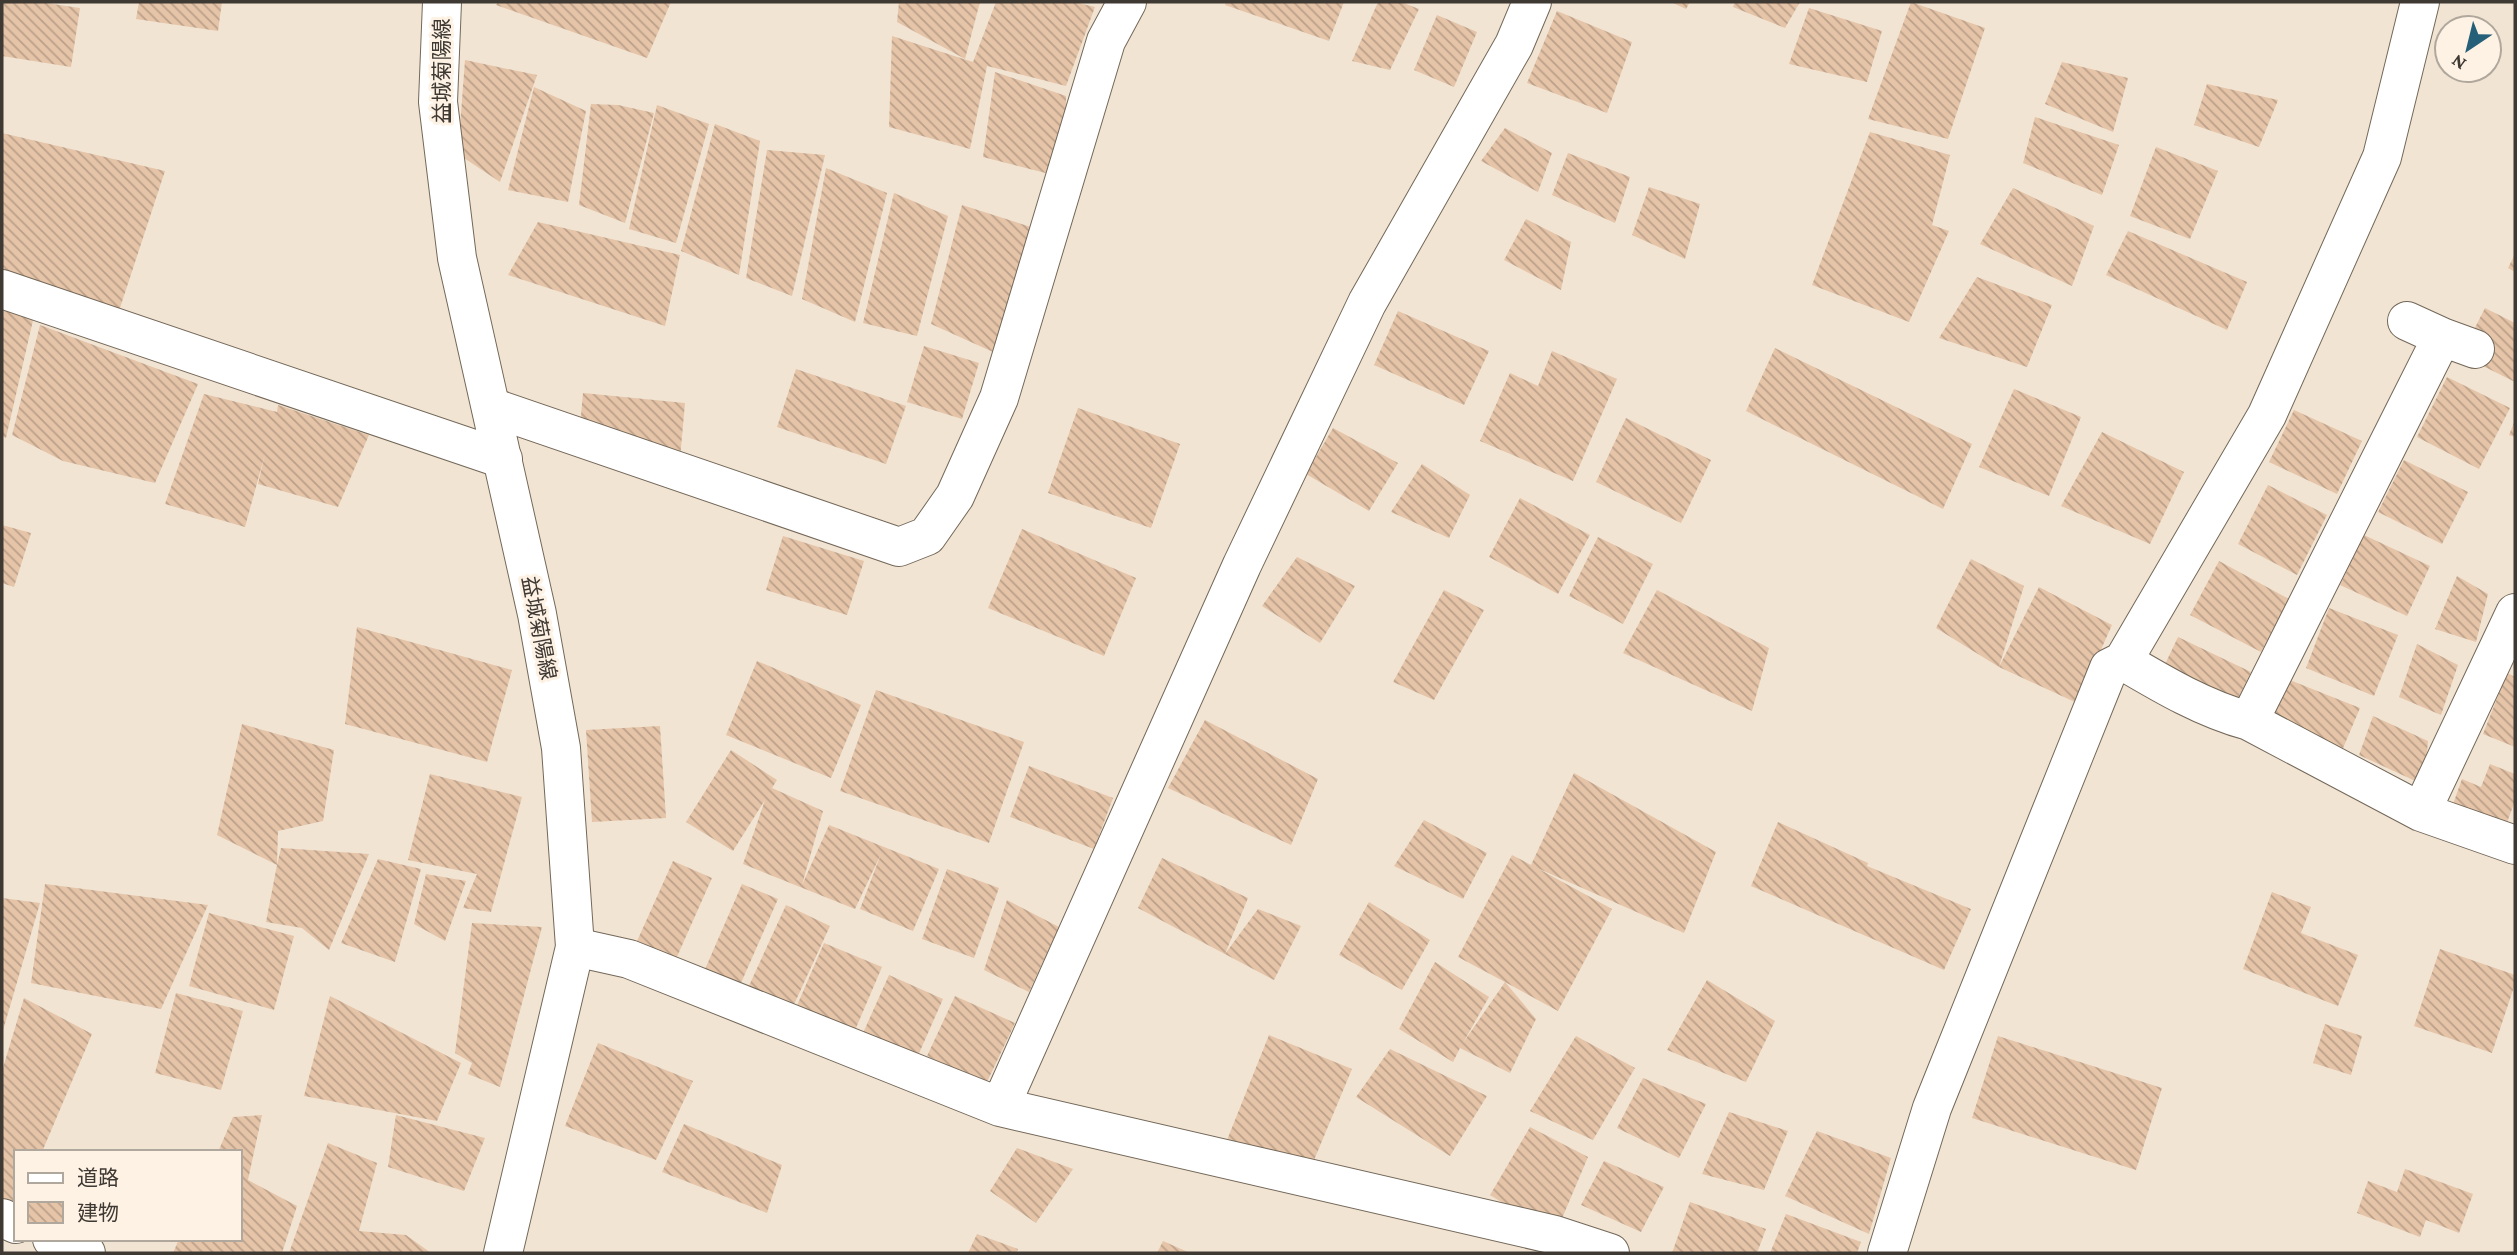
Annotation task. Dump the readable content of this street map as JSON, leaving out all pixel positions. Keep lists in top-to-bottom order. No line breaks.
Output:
{"streets":{"street":["益城菊陽線"]},"legend":["道路","建物"],"north":"bottom left"}
